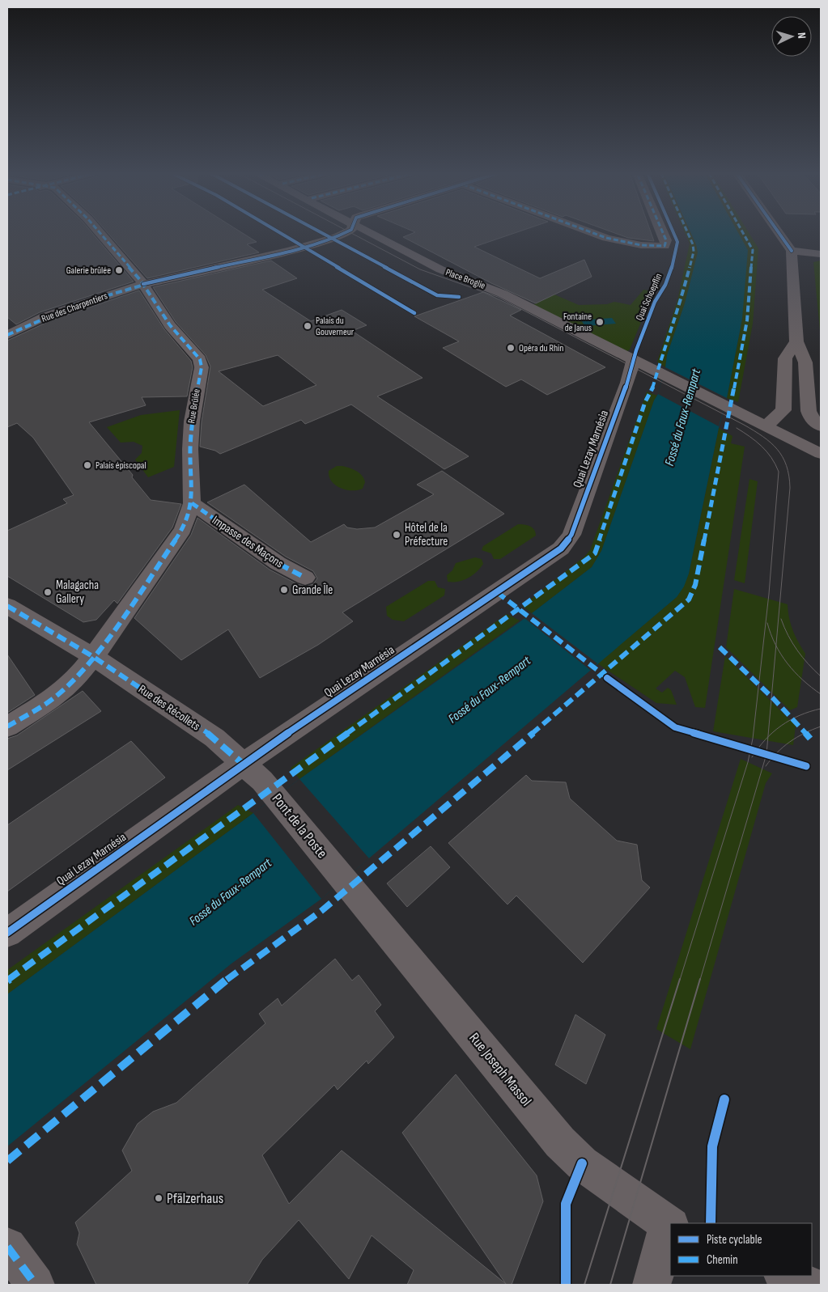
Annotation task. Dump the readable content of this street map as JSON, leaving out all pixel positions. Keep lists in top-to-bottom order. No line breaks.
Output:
{"streets":{"street":["Place Broglie","Rue des Charpentiers","Rue Brûlée","Quai Lezay Marnésia","Impasse des Maçons","Rue des Récollets","Pont de la Poste","Rue Joseph Massol"],"cycle path":["Quai Schoepflin"]},"crossings":[["Place Broglie","Quai Lezay Marnésia"],["Rue des Charpentiers","Rue Brûlée"],["Rue Brûlée","Impasse des Maçons"],["Rue Brûlée","Rue des Récollets"],["Quai Lezay Marnésia","Rue des Récollets"],["Quai Lezay Marnésia","Pont de la Poste"],["Rue des Récollets","Pont de la Poste"],["Pont de la Poste","Rue Joseph Massol"]],"water":["Fossé du Faux-Rempart"],"places":["Galerie brûlée","Fontaine de Janus","Palais du Gouverneur","Opéra du Rhin","Palais épiscopal","Hôtel de la Préfecture","Grande Île","Malagacha Gallery","Pfälzerhaus"],"legend":["Piste cyclable","Chemin"],"north":"right"}
